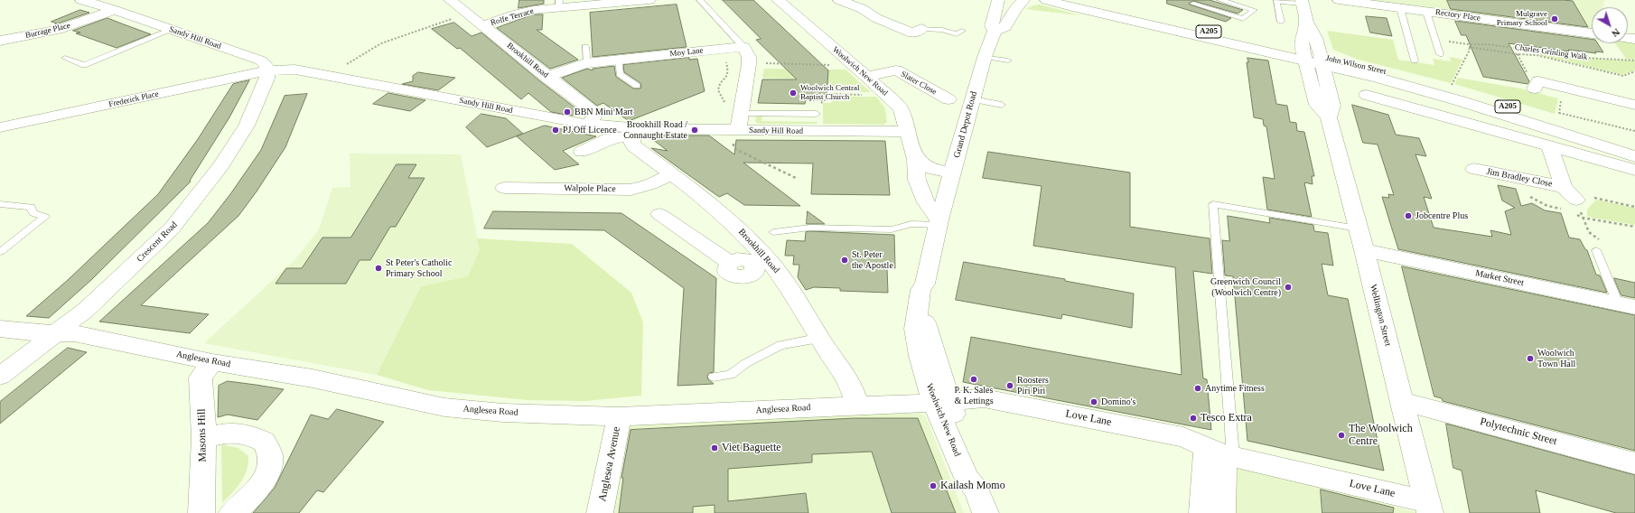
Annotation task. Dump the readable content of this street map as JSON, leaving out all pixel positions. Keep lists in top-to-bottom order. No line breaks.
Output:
{"streets":{"main road":["Rectory Place","Rolfe Terrace","Burrage Place","A205","Sandy Hill Road","Moy Lane","Brookhill Road","John Wilson Street","Woolwich New Road","Slater Close","Frederick Place","Grand Depot Road","Jim Bradley Close","Walpole Place","Crescent Road","Market Street","Wellington Street","Anglesea Road","Love Lane","Polytechnic Street","Masons Hill","Anglesea Avenue"],"path":["Charles Grinling Walk"]},"crossings":[["Rolfe Terrace","Brookhill Road"],["Burrage Place","Sandy Hill Road"],["Sandy Hill Road","Brookhill Road"],["Sandy Hill Road","Woolwich New Road"],["Sandy Hill Road","Frederick Place"],["Sandy Hill Road","Crescent Road"],["Moy Lane","Brookhill Road"],["Brookhill Road","Walpole Place"],["Brookhill Road","Anglesea Road"],["John Wilson Street","Wellington Street"],["Woolwich New Road","Slater Close"],["Woolwich New Road","Grand Depot Road"],["Woolwich New Road","Anglesea Road"],["Woolwich New Road","Love Lane"],["Frederick Place","Crescent Road"],["Crescent Road","Anglesea Road"],["Market Street","Wellington Street"],["Wellington Street","Love Lane"],["Wellington Street","Polytechnic Street"],["Anglesea Road","Love Lane"],["Anglesea Road","Masons Hill"],["Anglesea Road","Anglesea Avenue"]],"places":["Mulgrave Primary School","Woolwich Central Baptist Church","BBN Mini Mart","PJ Off Licence","Brookhill Road / Connaught Estate","Jobcentre Plus","St. Peter the Apostle","St Peter's Catholic Primary School","Greenwich Council (Woolwich Centre)","Woolwich Town Hall","P. K. Sales & Lettings","Roosters Piri Piri","Anytime Fitness","Domino's","Tesco Extra","The Woolwich Centre","Viet Baguette","Kailash Momo"],"north":"bottom right"}
